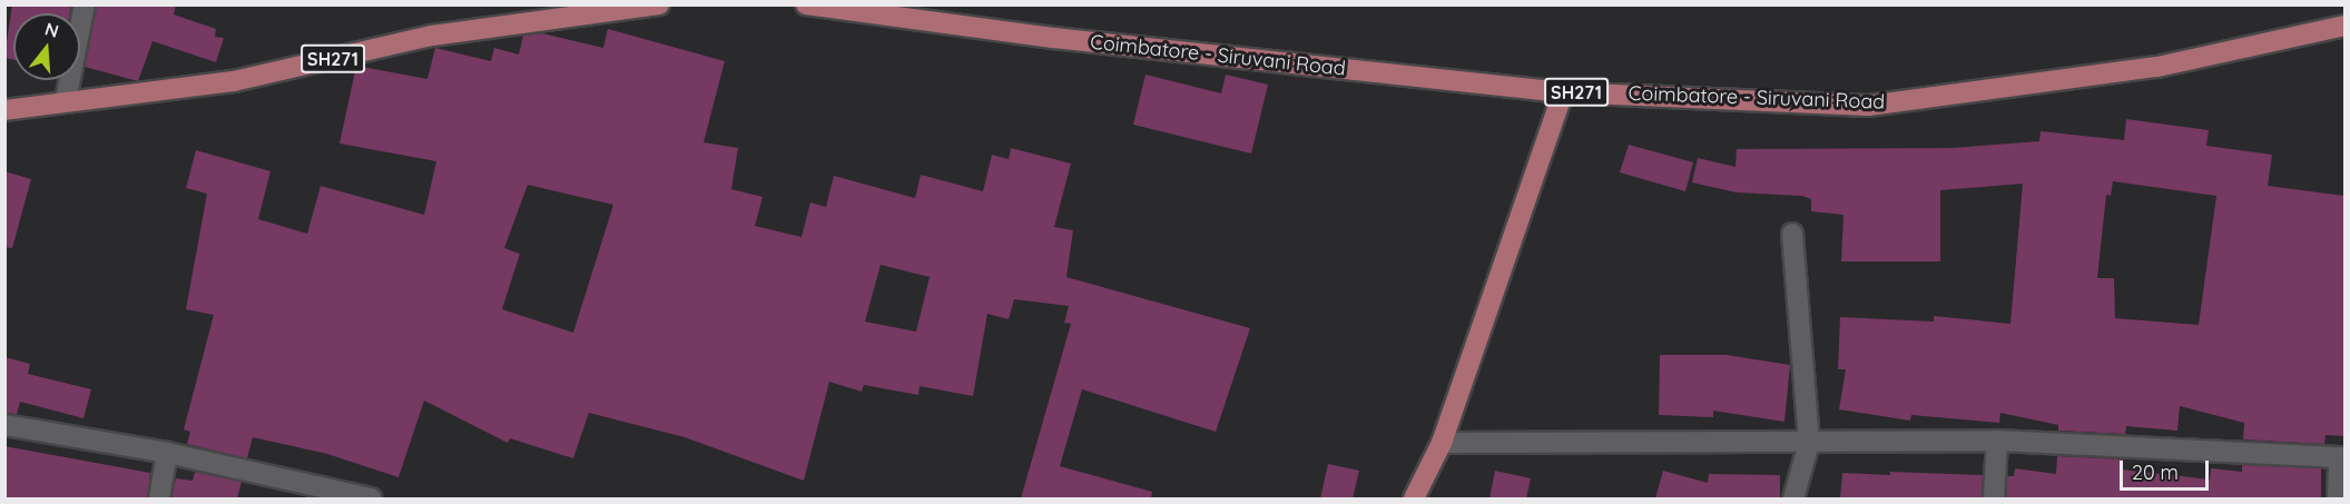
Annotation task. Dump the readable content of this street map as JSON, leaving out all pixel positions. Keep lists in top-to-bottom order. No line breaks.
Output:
{"streets":{"main road":["Coimbatore - Siruvani Road","SH271"]},"scale_bar":"20 m","north":"top"}
